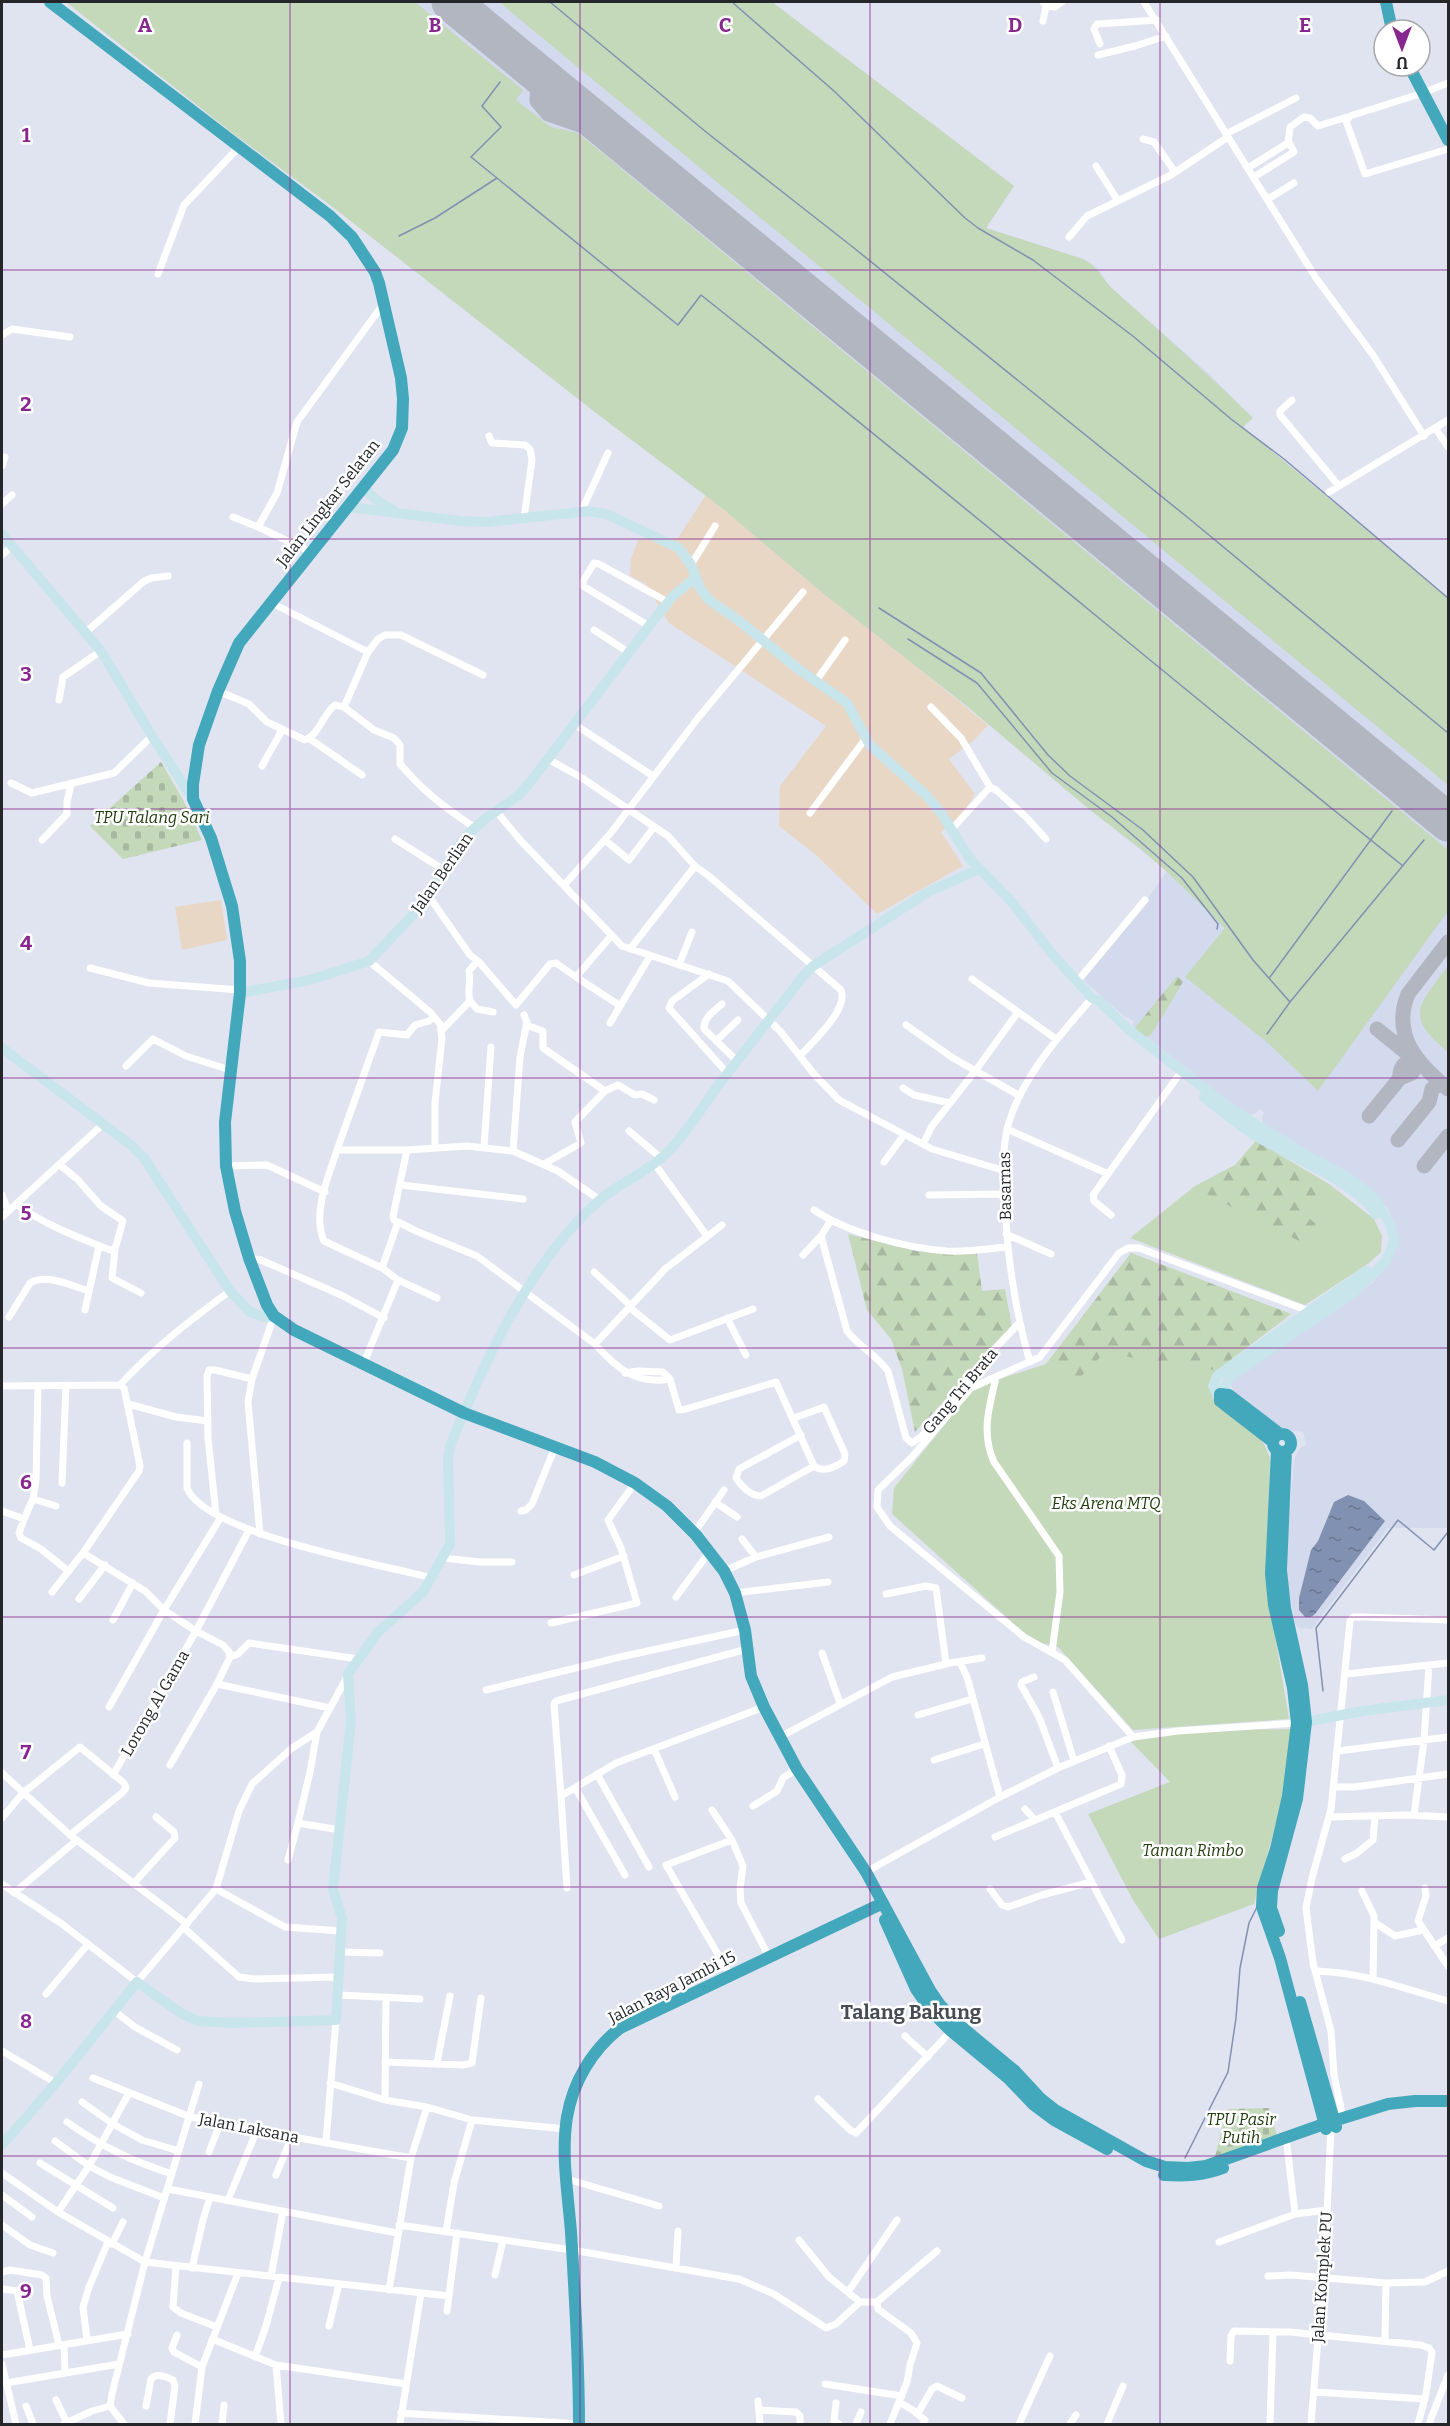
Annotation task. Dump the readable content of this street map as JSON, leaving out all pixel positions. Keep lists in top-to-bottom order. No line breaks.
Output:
{"streets":{"highway":["Jalan Lingkar Selatan","Jalan Raya Jambi 15"],"street":["Jalan Berlian","Basarnas","Gang Tri Brata","Lorong Al Gama","Jalan Laksana","Jalan Komplek PU"]},"crossings":[["Basarnas","Gang Tri Brata"]],"districts":["Talang Bakung"],"parks":["TPU Talang Sari","Eks Arena MTQ","Taman Rimbo","TPU Pasir Putih"],"north":"bottom","grid":{"columns":["A","B","C","D","E"],"rows":["1","2","3","4","5","6","7","8","9"]}}
